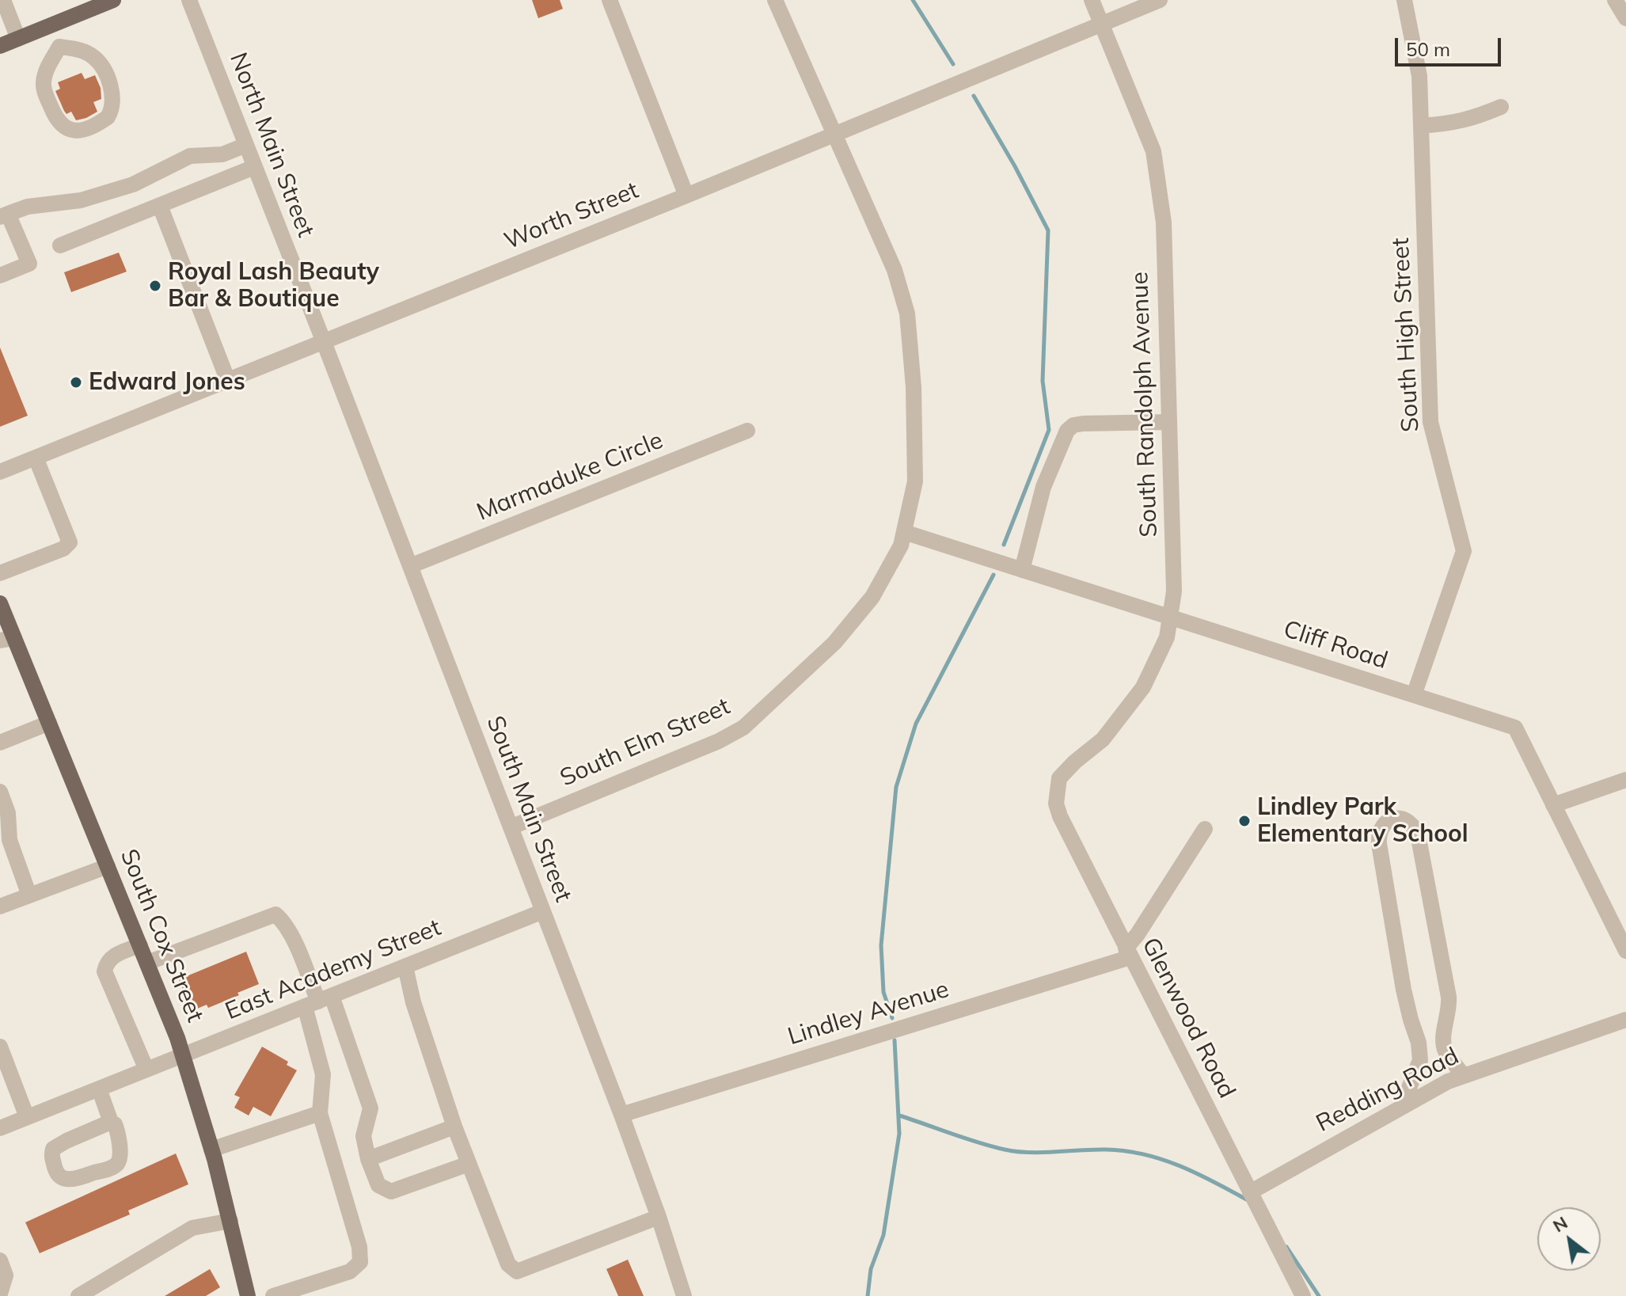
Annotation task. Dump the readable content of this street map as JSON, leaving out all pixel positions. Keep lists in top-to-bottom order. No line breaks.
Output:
{"streets":{"main road":["South Cox Street"],"street":["North Main Street","Worth Street","South High Street","South Randolph Avenue","Marmaduke Circle","Cliff Road","South Elm Street","South Main Street","East Academy Street","Lindley Avenue","Glenwood Road","Redding Road"]},"crossings":[["North Main Street","Worth Street"],["North Main Street","South Main Street"],["Worth Street","South Randolph Avenue"],["Worth Street","South Elm Street"],["Worth Street","South Main Street"],["South High Street","Cliff Road"],["South Randolph Avenue","Cliff Road"],["South Randolph Avenue","Glenwood Road"],["Marmaduke Circle","South Main Street"],["Cliff Road","South Elm Street"],["South Elm Street","South Main Street"],["South Main Street","East Academy Street"],["South Main Street","Lindley Avenue"],["South Cox Street","East Academy Street"],["Lindley Avenue","Glenwood Road"],["Glenwood Road","Redding Road"]],"places":["Royal Lash Beauty Bar & Boutique","Edward Jones","Lindley Park Elementary School"],"scale_bar":"50 m","north":"top left"}
